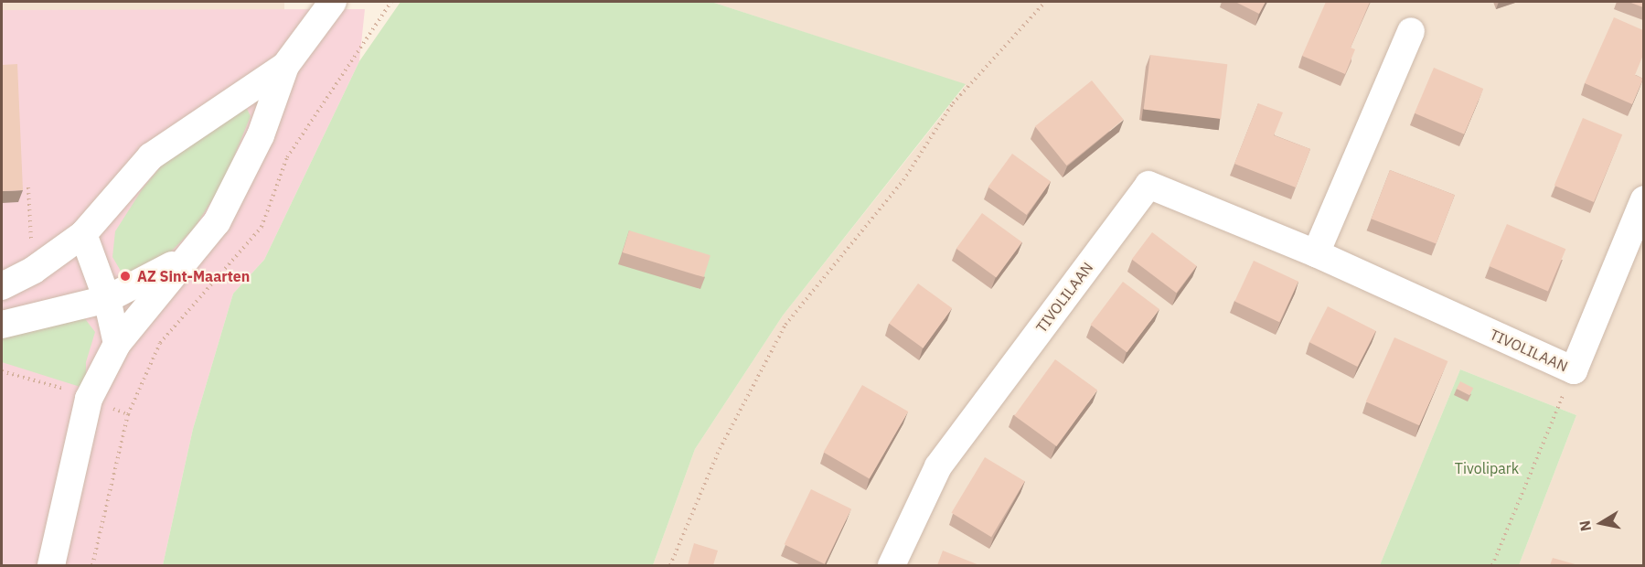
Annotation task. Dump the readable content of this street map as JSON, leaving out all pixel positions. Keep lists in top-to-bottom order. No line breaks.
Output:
{"streets":{"street":["TIVOLILAAN"]},"parks":["Tivolipark"],"places":["AZ Sint-Maarten"],"north":"left"}
